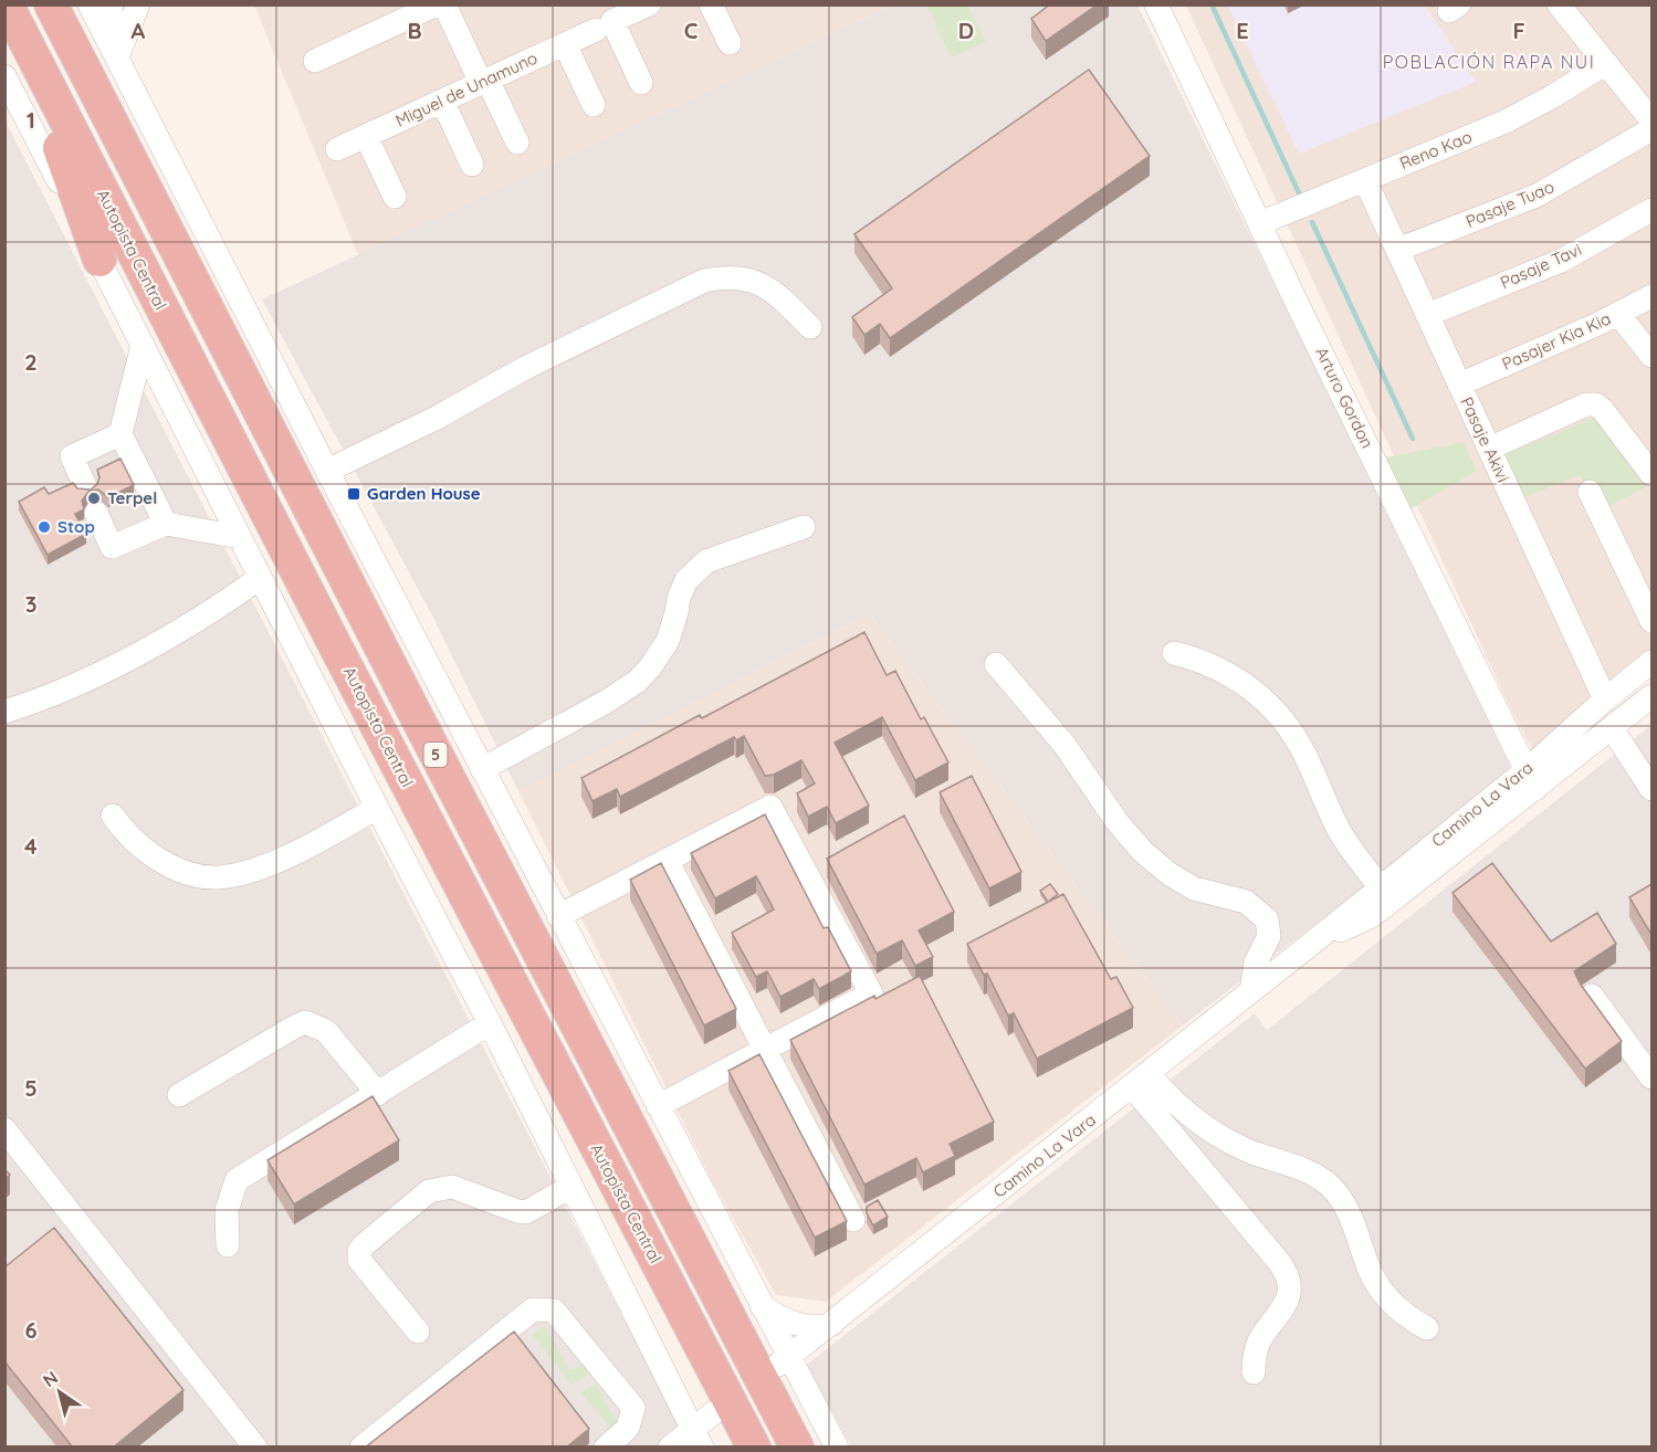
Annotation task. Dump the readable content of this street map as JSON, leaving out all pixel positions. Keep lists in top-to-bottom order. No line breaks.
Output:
{"streets":{"highway":["Autopista Central","5"],"street":["Miguel de Unamuno","Reno Kao","Pasaje Tuao","Pasaje Tavi","Pasajer Kia Kia","Arturo Gordon","Pasaje Akivi","Camino La Vara"]},"crossings":[["Reno Kao","Arturo Gordon"],["Reno Kao","Pasaje Akivi"],["Pasaje Tuao","Pasaje Akivi"],["Pasaje Tavi","Pasaje Akivi"],["Pasajer Kia Kia","Pasaje Akivi"],["Arturo Gordon","Camino La Vara"],["Pasaje Akivi","Camino La Vara"]],"districts":["POBLACIÓN RAPA NUI"],"places":{"transit":["Garden House"],"other":["Terpel","Stop"]},"north":"top left","grid":{"columns":["A","B","C","D","E","F"],"rows":["1","2","3","4","5","6"]}}
